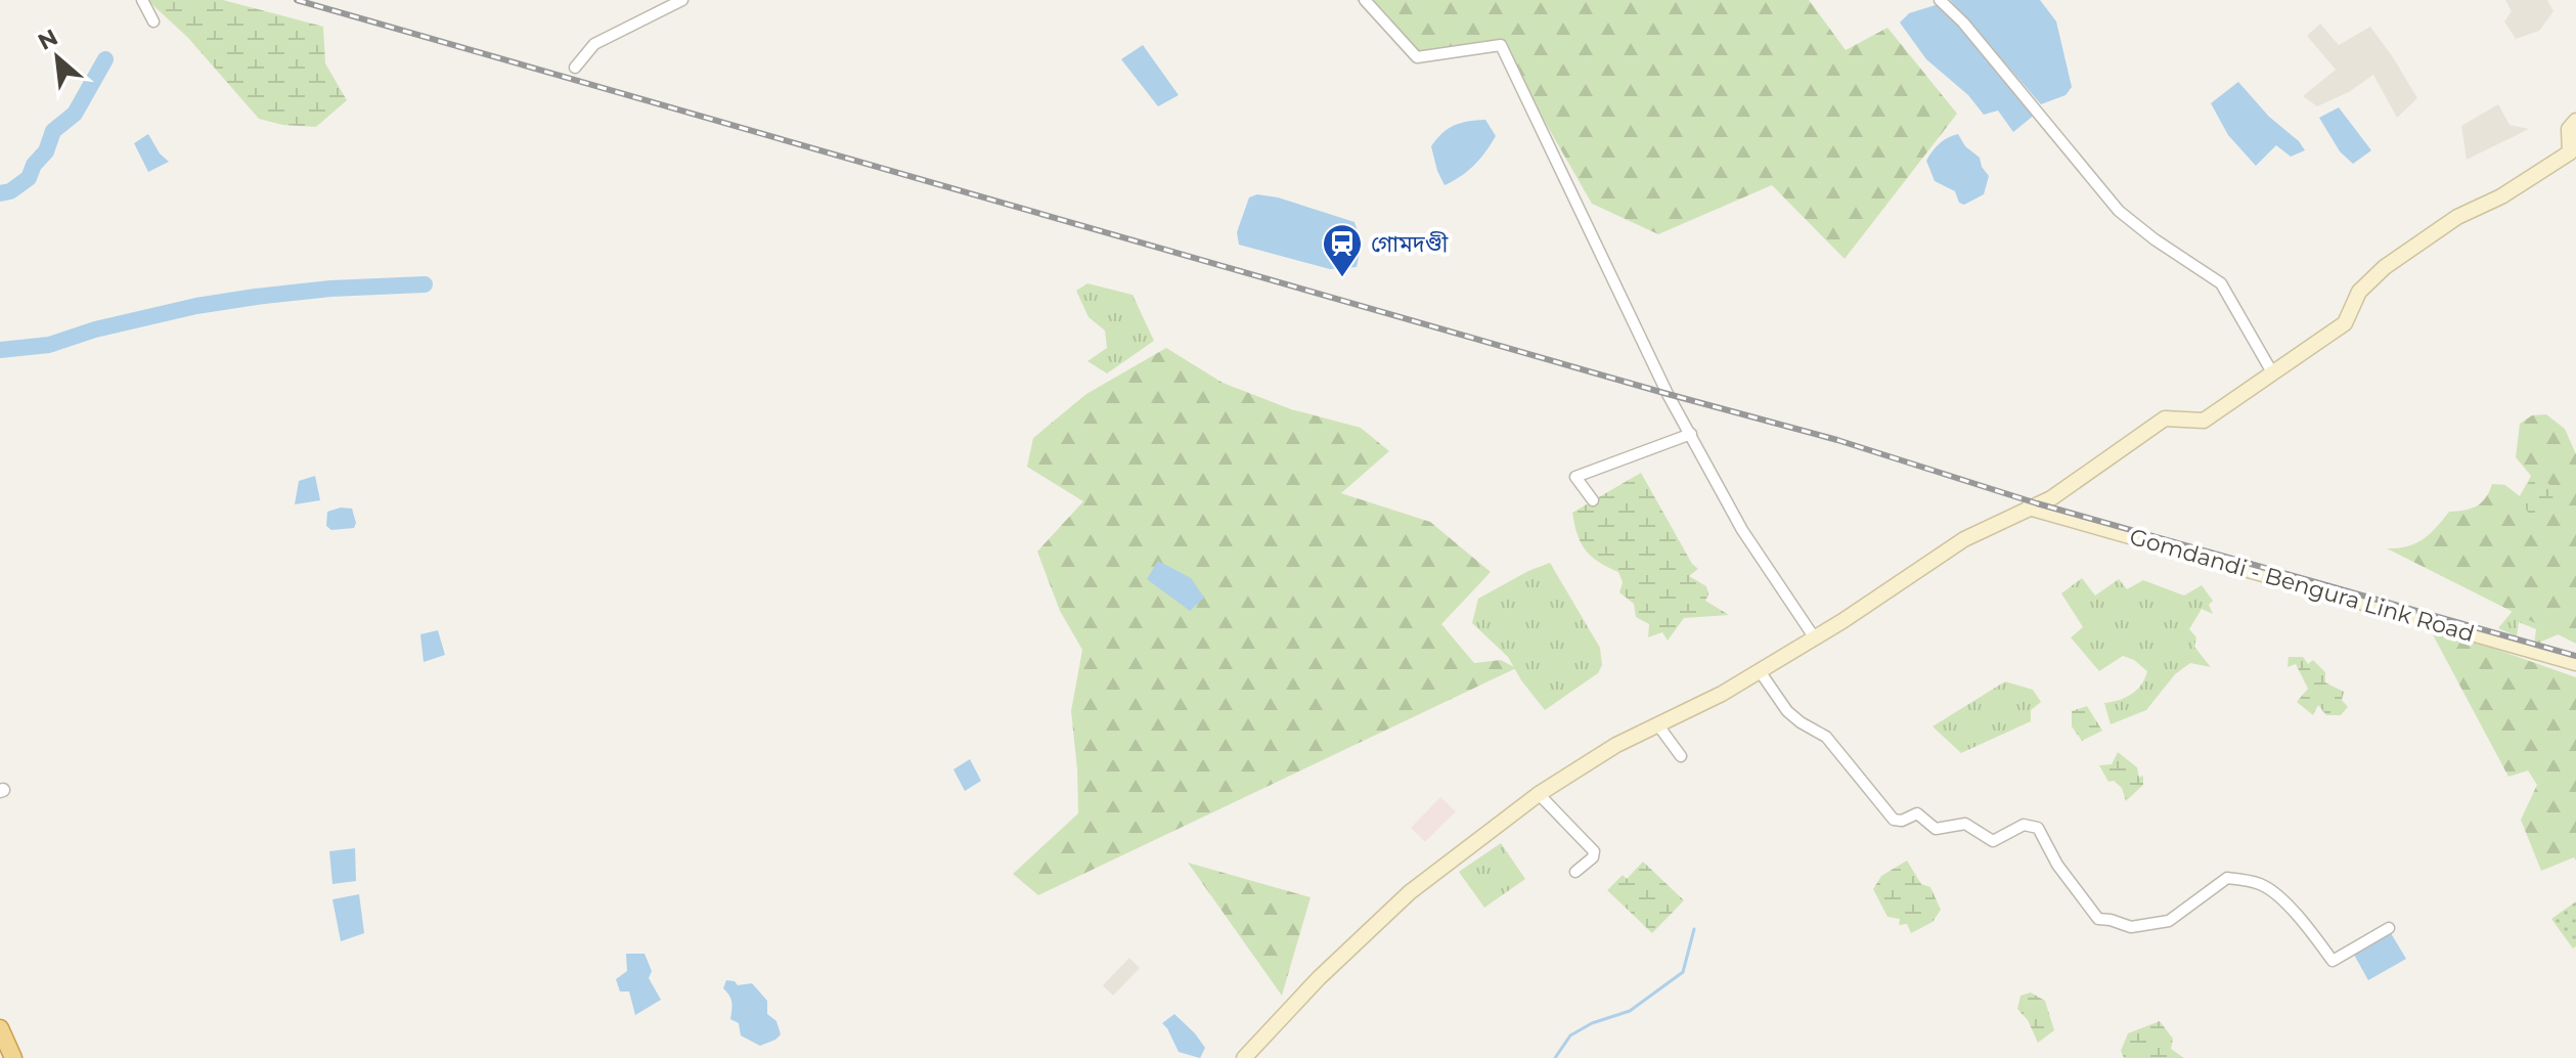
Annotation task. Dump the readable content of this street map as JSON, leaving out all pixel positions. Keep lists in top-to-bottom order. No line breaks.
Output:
{"streets":{"main road":["Gomdandi - Bengura Link Road"]},"places":{"station":["গোমদণ্ডী"]},"north":"top left"}
